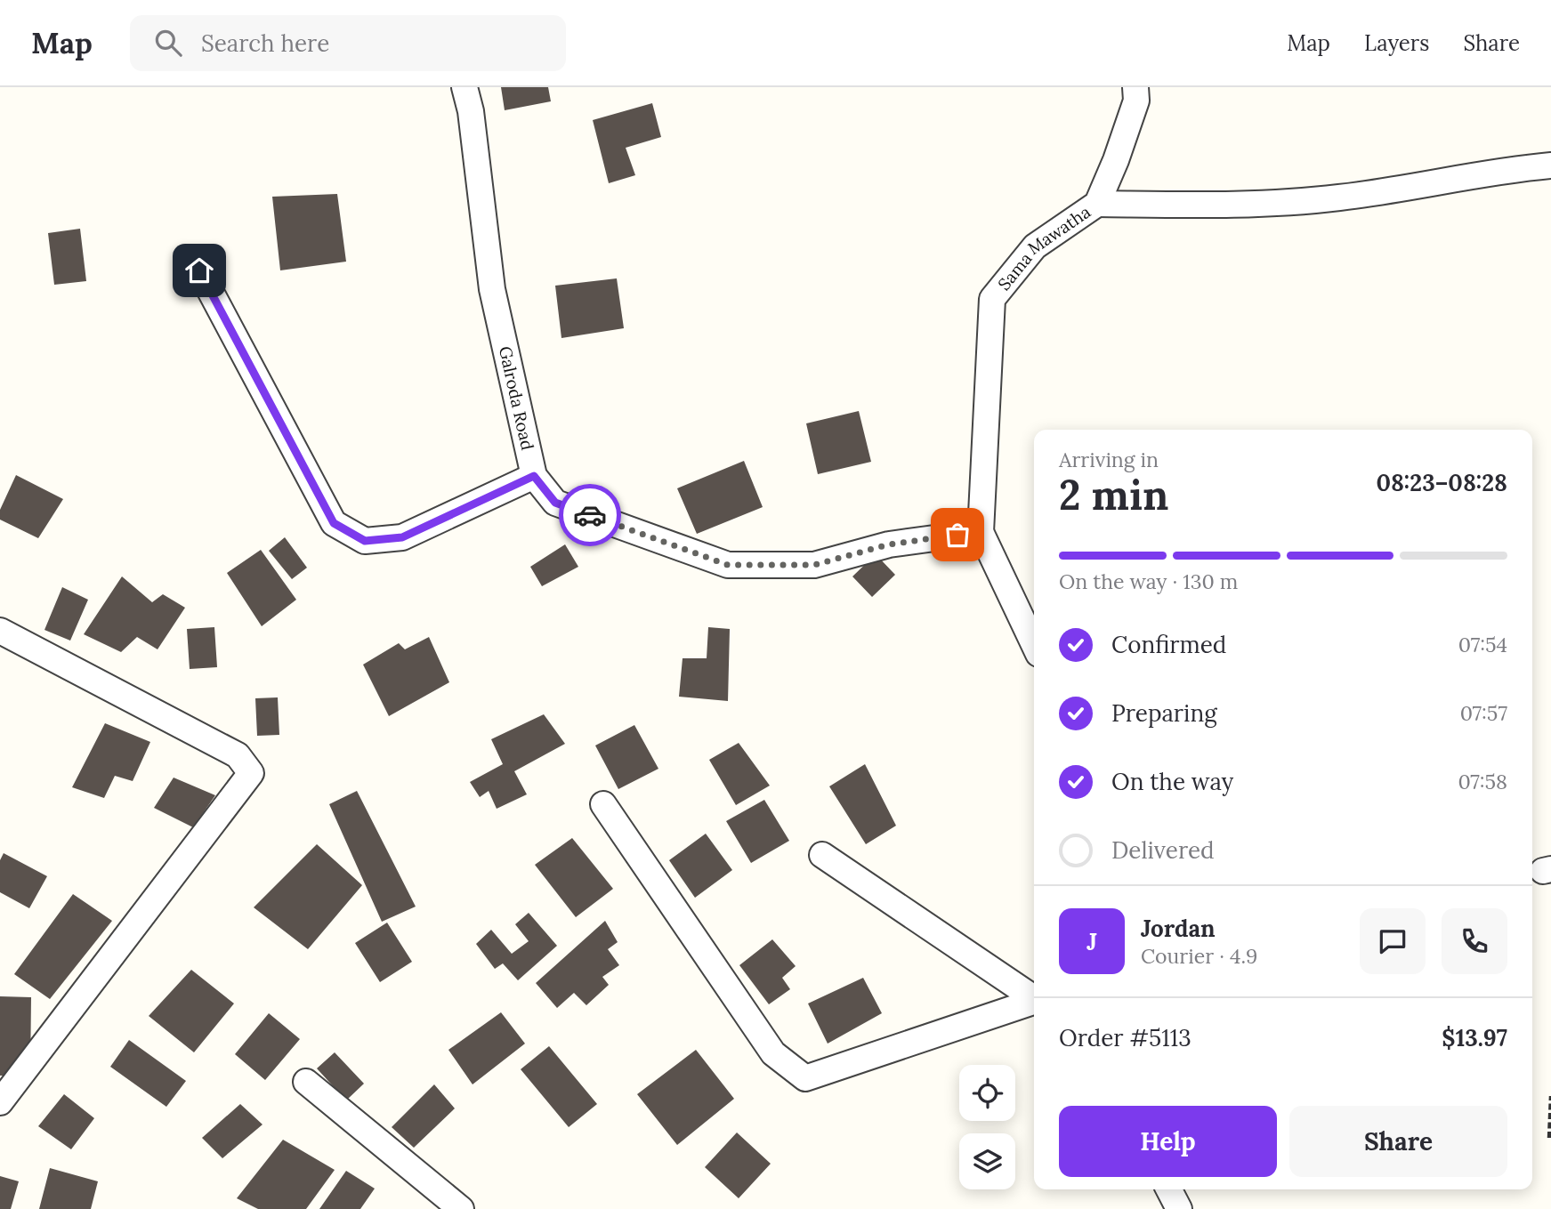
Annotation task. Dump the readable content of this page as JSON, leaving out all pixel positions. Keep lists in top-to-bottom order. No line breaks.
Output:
{"streets":{"street":["Sama Mawatha","Galroda Road"]},"crossings":[["Sama Mawatha","Galroda Road"]],"page":{"header":"Map","search":"Search here","nav":["Map","Layers","Share"],"heading":["2 min","Arriving in","08:23–08:28"],"panel":["Jordan","Courier · 4.9","Order #5113","$13.97"],"bar":"On the way · 130 m","list":[["Confirmed","07:54"],["Preparing","07:57"],["On the way","07:58"],"Delivered"],"round":"J","buttons":["Help","Share"]}}
